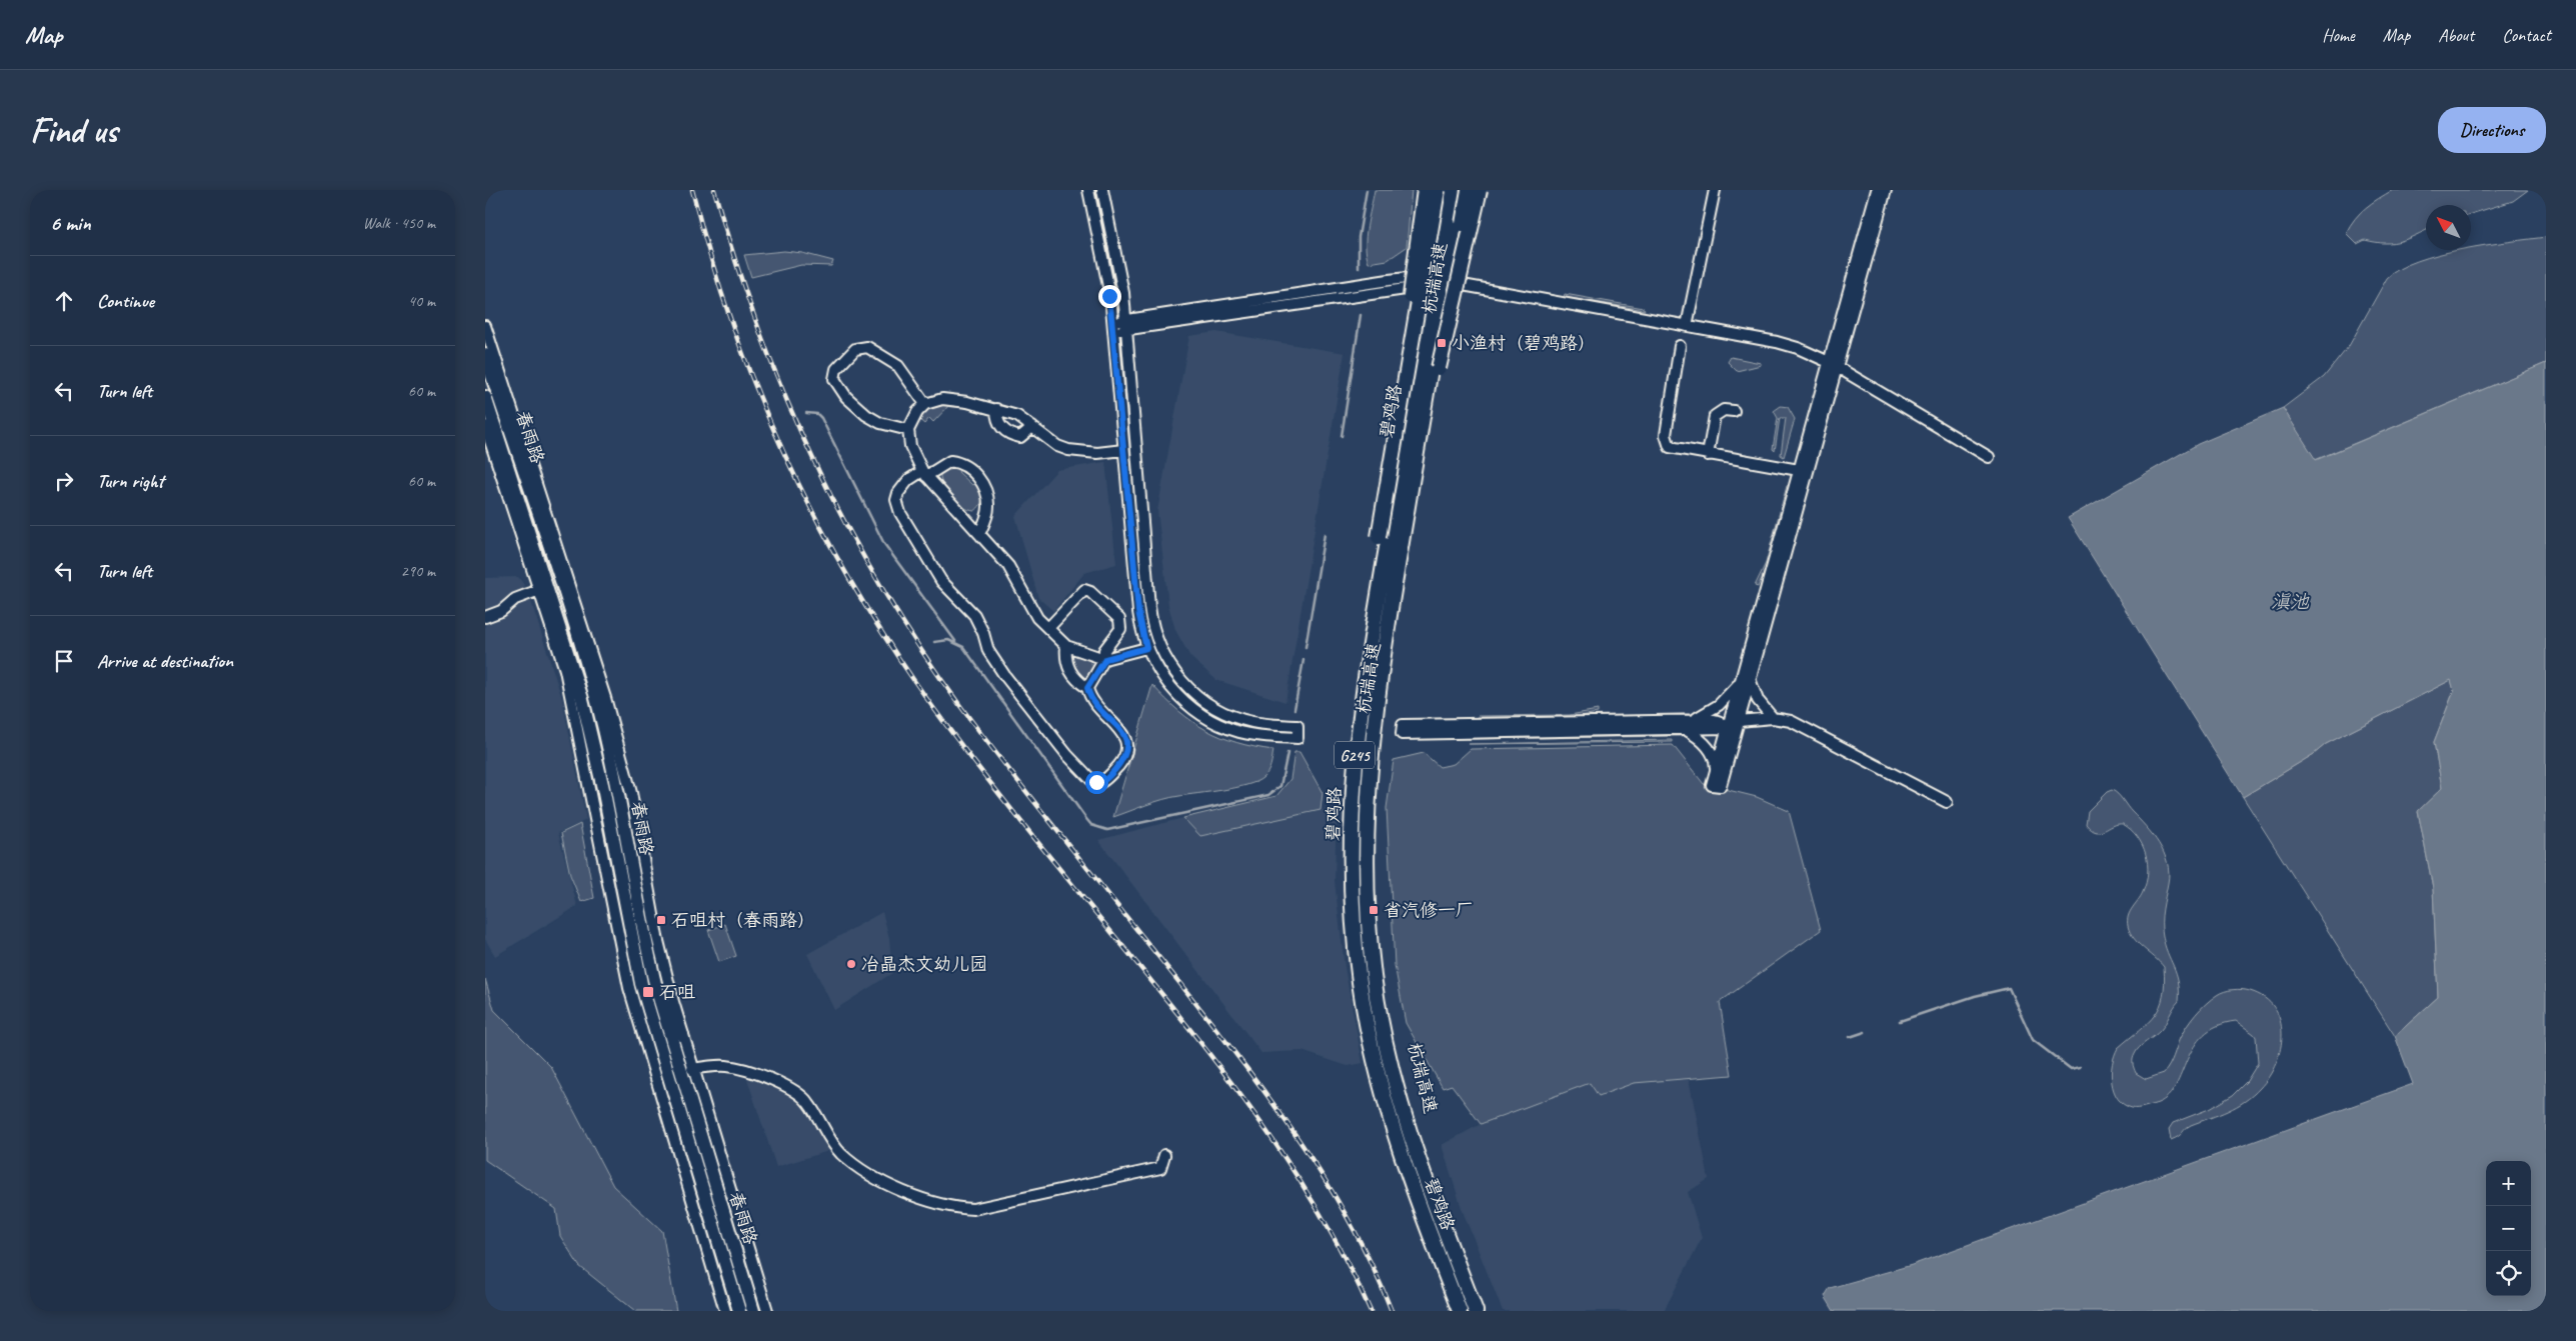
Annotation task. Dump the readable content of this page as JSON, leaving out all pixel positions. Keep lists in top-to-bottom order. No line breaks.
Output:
{"streets":{"highway":["杭瑞高速","碧鸡路","G245"],"main road":["春雨路"]},"water":["滇池"],"places":{"transit":["小渔村（碧鸡路）","省汽修一厂","石咀村（春雨路）","石咀"],"other":["冶晶杰文幼儿园"]},"north":"top left","page":{"header":"Map","nav":["Home","Map","About","Contact"],"buttons":"Directions","title":"Find us","heading":["6 min","Walk · 450 m"],"list":[["Continue","40 m"],["Turn left","60 m"],["Turn right","60 m"],["Turn left","290 m"],"Arrive at destination"],"map_buttons":["+","−"]}}
